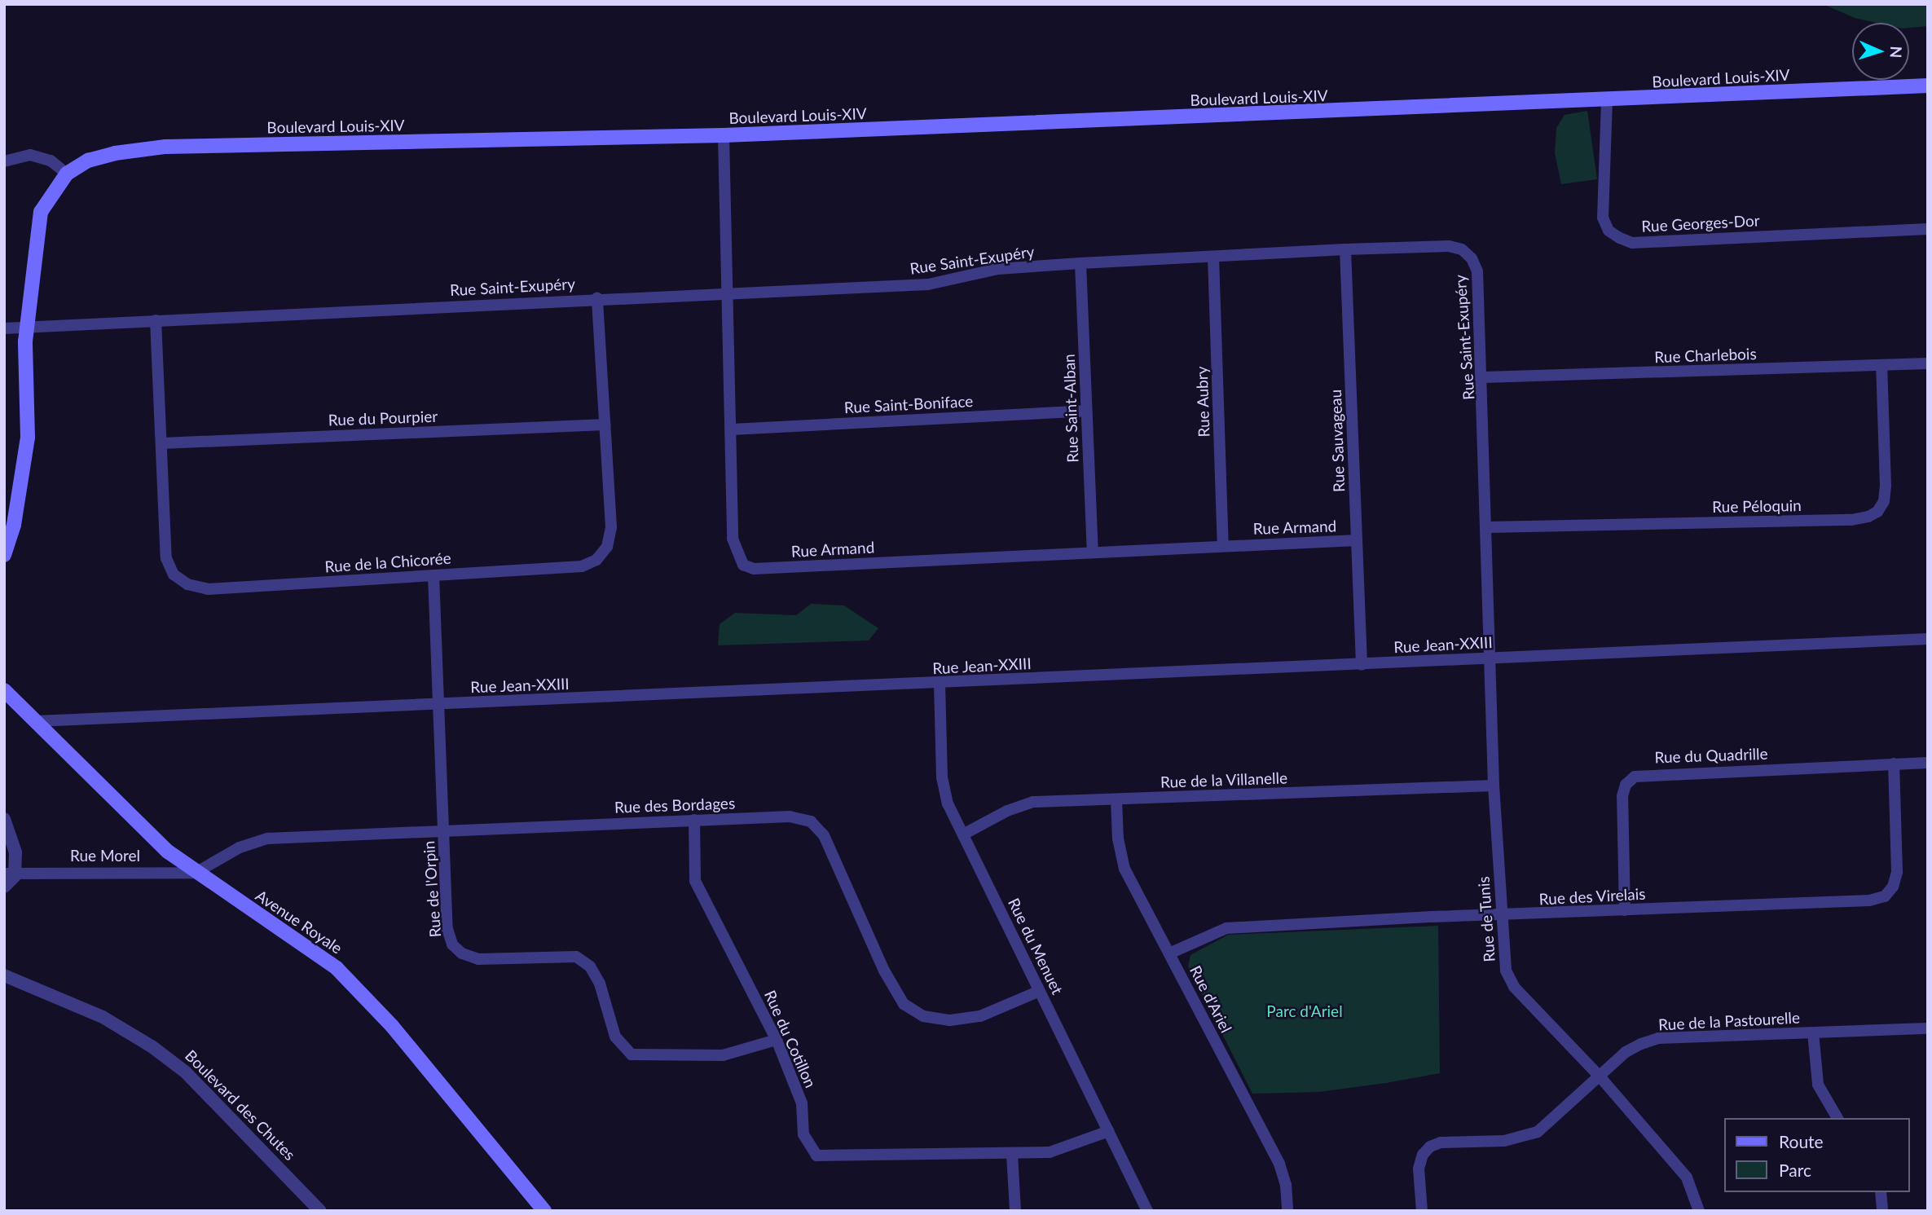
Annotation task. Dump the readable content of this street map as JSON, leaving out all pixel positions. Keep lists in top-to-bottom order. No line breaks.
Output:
{"streets":{"main road":["Boulevard Louis-XIV","Avenue Royale"],"street":["Rue Georges-Dor","Rue Saint-Exupéry","Rue Charlebois","Rue Aubry","Rue Saint-Boniface","Rue Saint-Alban","Rue du Pourpier","Rue Sauvageau","Rue Péloquin","Rue Armand","Rue de la Chicorée","Rue Jean-XXIII","Rue du Quadrille","Rue de la Villanelle","Rue des Bordages","Rue Morel","Rue de l'Orpin","Rue des Virelais","Rue de Tunis","Rue du Menuet","Rue d'Ariel","Rue de la Pastourelle","Rue du Cotillon","Boulevard des Chutes"]},"crossings":[["Boulevard Louis-XIV","Rue Georges-Dor"],["Boulevard Louis-XIV","Rue Saint-Exupéry"],["Boulevard Louis-XIV","Rue Armand"],["Rue Saint-Exupéry","Rue Charlebois"],["Rue Saint-Exupéry","Rue Aubry"],["Rue Saint-Exupéry","Rue Saint-Alban"],["Rue Saint-Exupéry","Rue Sauvageau"],["Rue Saint-Exupéry","Rue Péloquin"],["Rue Saint-Exupéry","Rue Armand"],["Rue Saint-Exupéry","Rue de la Chicorée"],["Rue Saint-Exupéry","Rue Jean-XXIII"],["Rue Saint-Exupéry","Rue de Tunis"],["Rue Charlebois","Rue Péloquin"],["Rue Aubry","Rue Armand"],["Rue Saint-Boniface","Rue Saint-Alban"],["Rue Saint-Boniface","Rue Armand"],["Rue Saint-Alban","Rue Armand"],["Rue du Pourpier","Rue de la Chicorée"],["Rue Sauvageau","Rue Armand"],["Rue Sauvageau","Rue Jean-XXIII"],["Rue de la Chicorée","Rue de l'Orpin"],["Rue Jean-XXIII","Rue de l'Orpin"],["Rue Jean-XXIII","Rue de Tunis"],["Rue Jean-XXIII","Avenue Royale"],["Rue Jean-XXIII","Rue du Menuet"],["Rue du Quadrille","Rue des Virelais"],["Rue de la Villanelle","Rue de Tunis"],["Rue de la Villanelle","Rue du Menuet"],["Rue de la Villanelle","Rue d'Ariel"],["Rue des Bordages","Rue Morel"],["Rue des Bordages","Rue de l'Orpin"],["Rue des Bordages","Avenue Royale"],["Rue des Bordages","Rue du Menuet"],["Rue des Bordages","Rue du Cotillon"],["Rue Morel","Avenue Royale"],["Rue de l'Orpin","Rue du Cotillon"],["Rue des Virelais","Rue de Tunis"],["Rue des Virelais","Rue d'Ariel"],["Rue de Tunis","Rue de la Pastourelle"],["Rue du Menuet","Rue du Cotillon"]],"parks":["Parc d'Ariel"],"legend":["Route","Parc"],"north":"right"}
